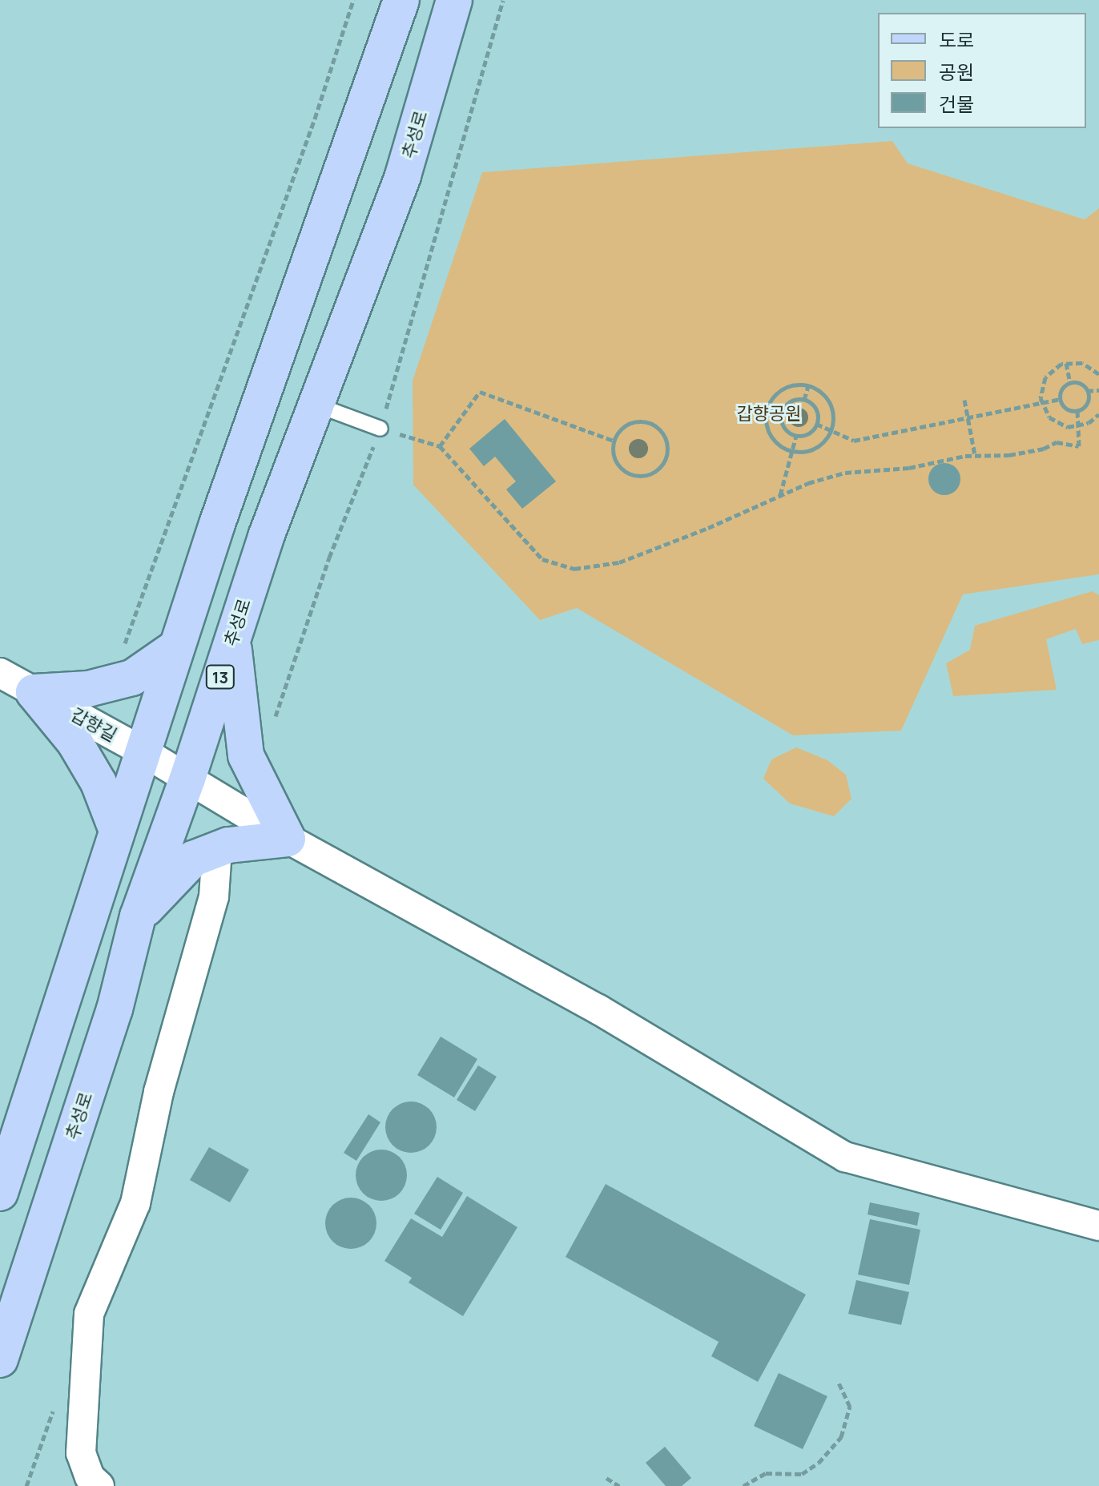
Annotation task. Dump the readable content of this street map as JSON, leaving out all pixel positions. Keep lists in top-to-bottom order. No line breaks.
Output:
{"streets":{"main road":["추성로","13"],"street":["갑향길"]},"crossings":[["추성로","갑향길"]],"parks":["갑향공원"],"legend":["도로","공원","건물"]}
